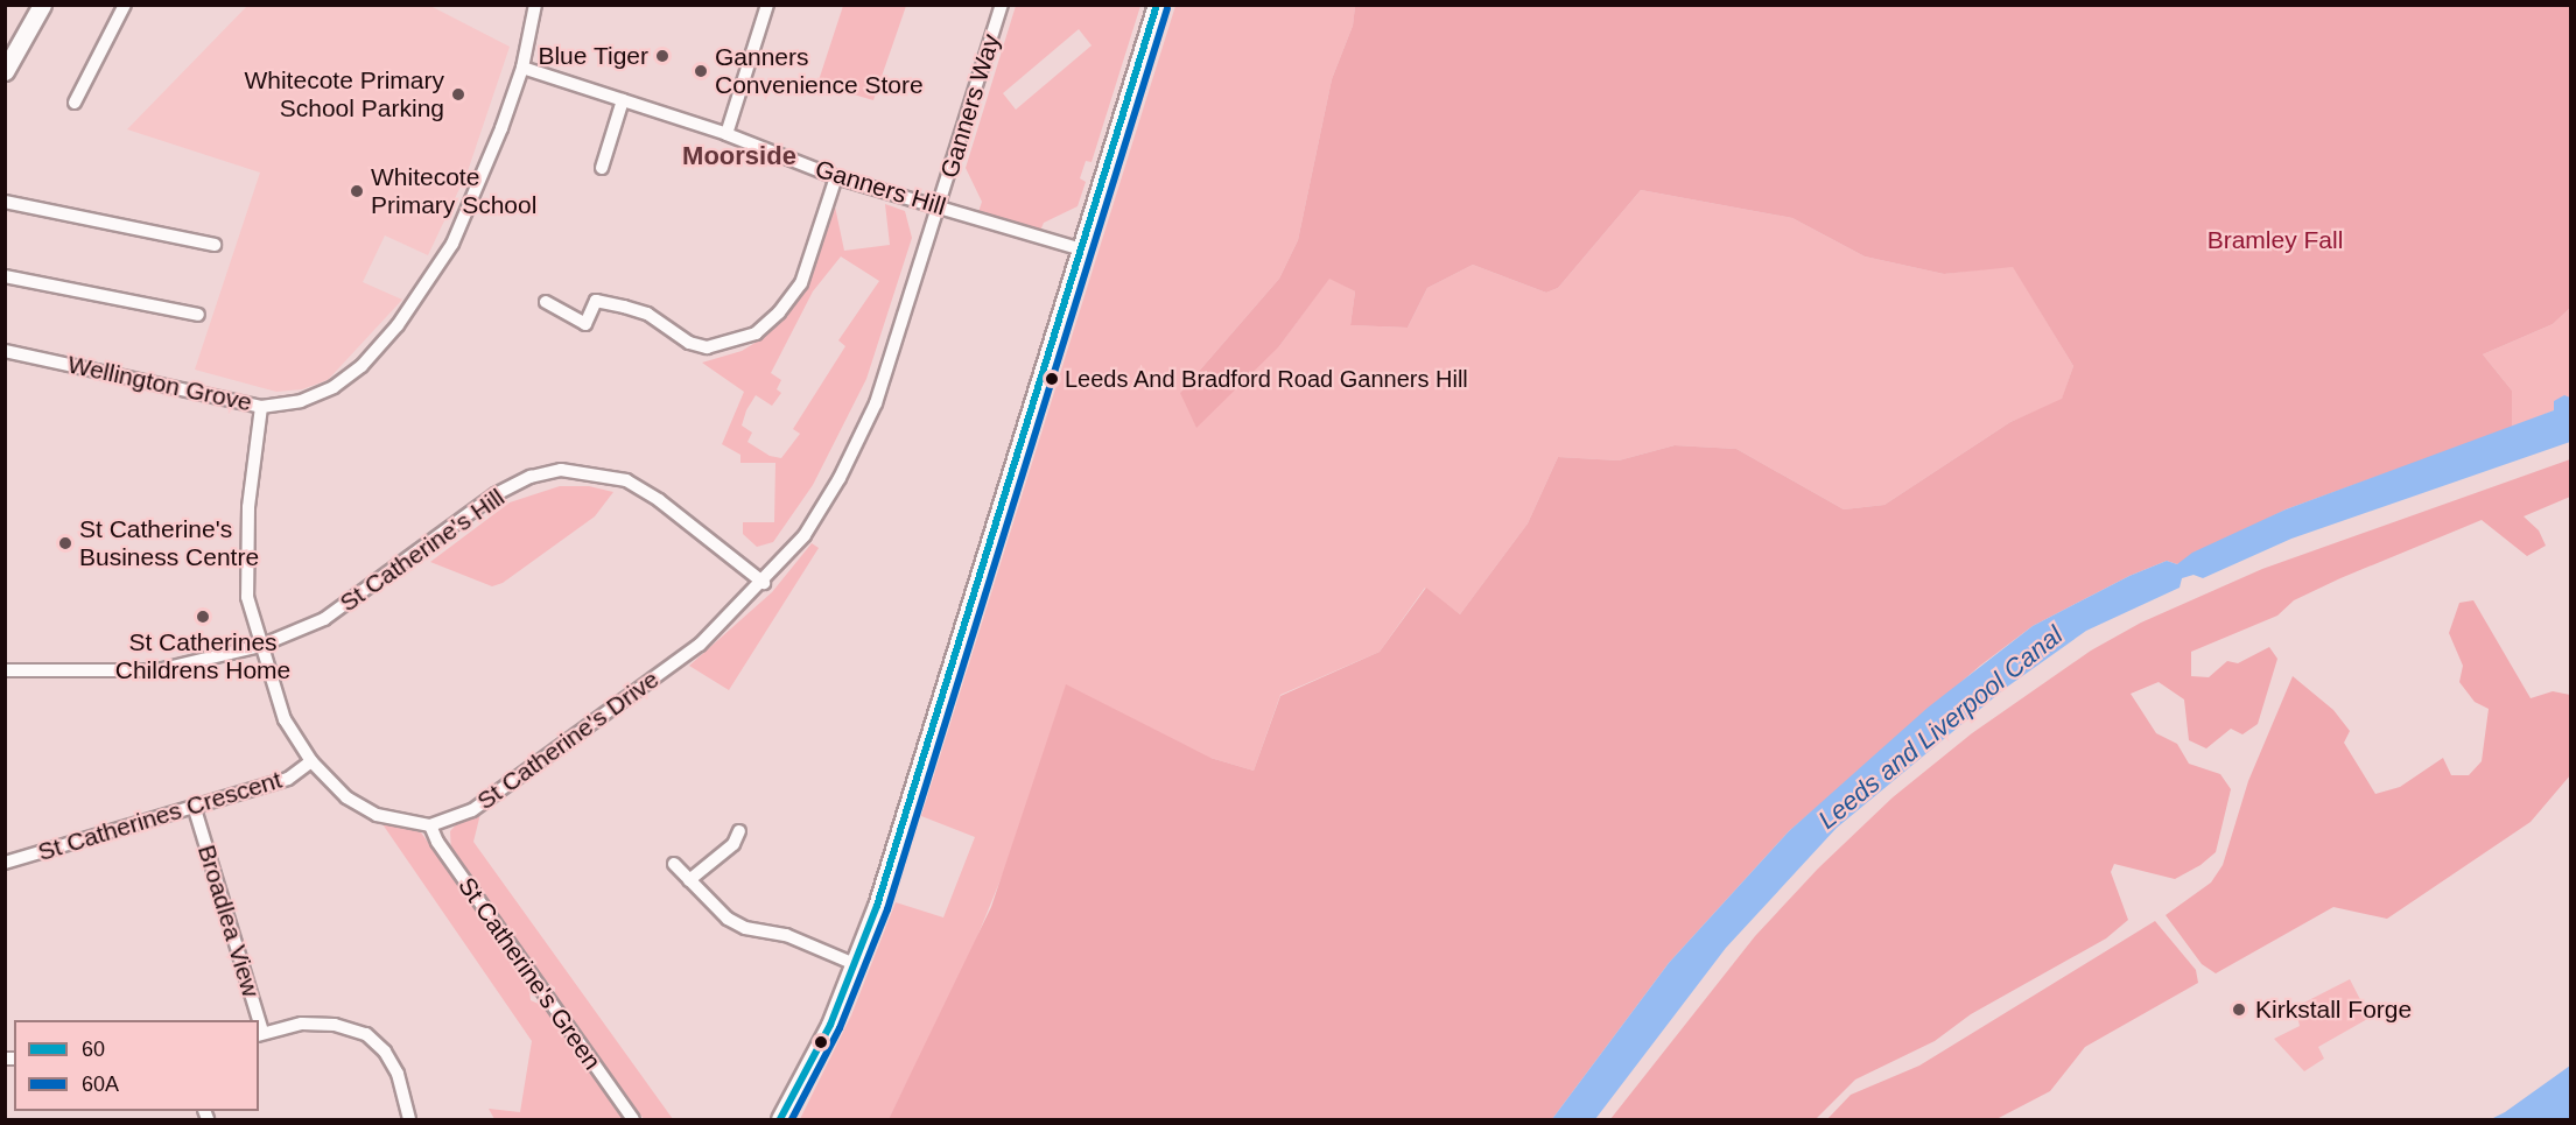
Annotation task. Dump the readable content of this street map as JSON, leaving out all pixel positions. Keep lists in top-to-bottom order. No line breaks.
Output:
{"streets":{"street":["Ganners Way","Ganners Hill","Wellington Grove","St Catherine's Hill","St Catherine's Drive","St Catherines Crescent","Broadlea View","St Catherine's Green"]},"crossings":[["Ganners Way","Ganners Hill"],["Ganners Way","St Catherine's Drive"],["Ganners Hill","Wellington Grove"],["Ganners Hill","St Catherine's Drive"],["St Catherine's Hill","St Catherine's Drive"],["St Catherine's Drive","St Catherine's Green"],["St Catherines Crescent","Broadlea View"]],"districts":["Moorside"],"water":["Leeds and Liverpool Canal"],"parks":["Bramley Fall"],"places":["Blue Tiger","Ganners Convenience Store","Whitecote Primary School Parking","Whitecote Primary School","Leeds And Bradford Road Ganners Hill","St Catherine's Business Centre","St Catherines Childrens Home","Kirkstall Forge"],"lines":["transit line 60","transit line 60A"],"legend":["60","60A"]}
